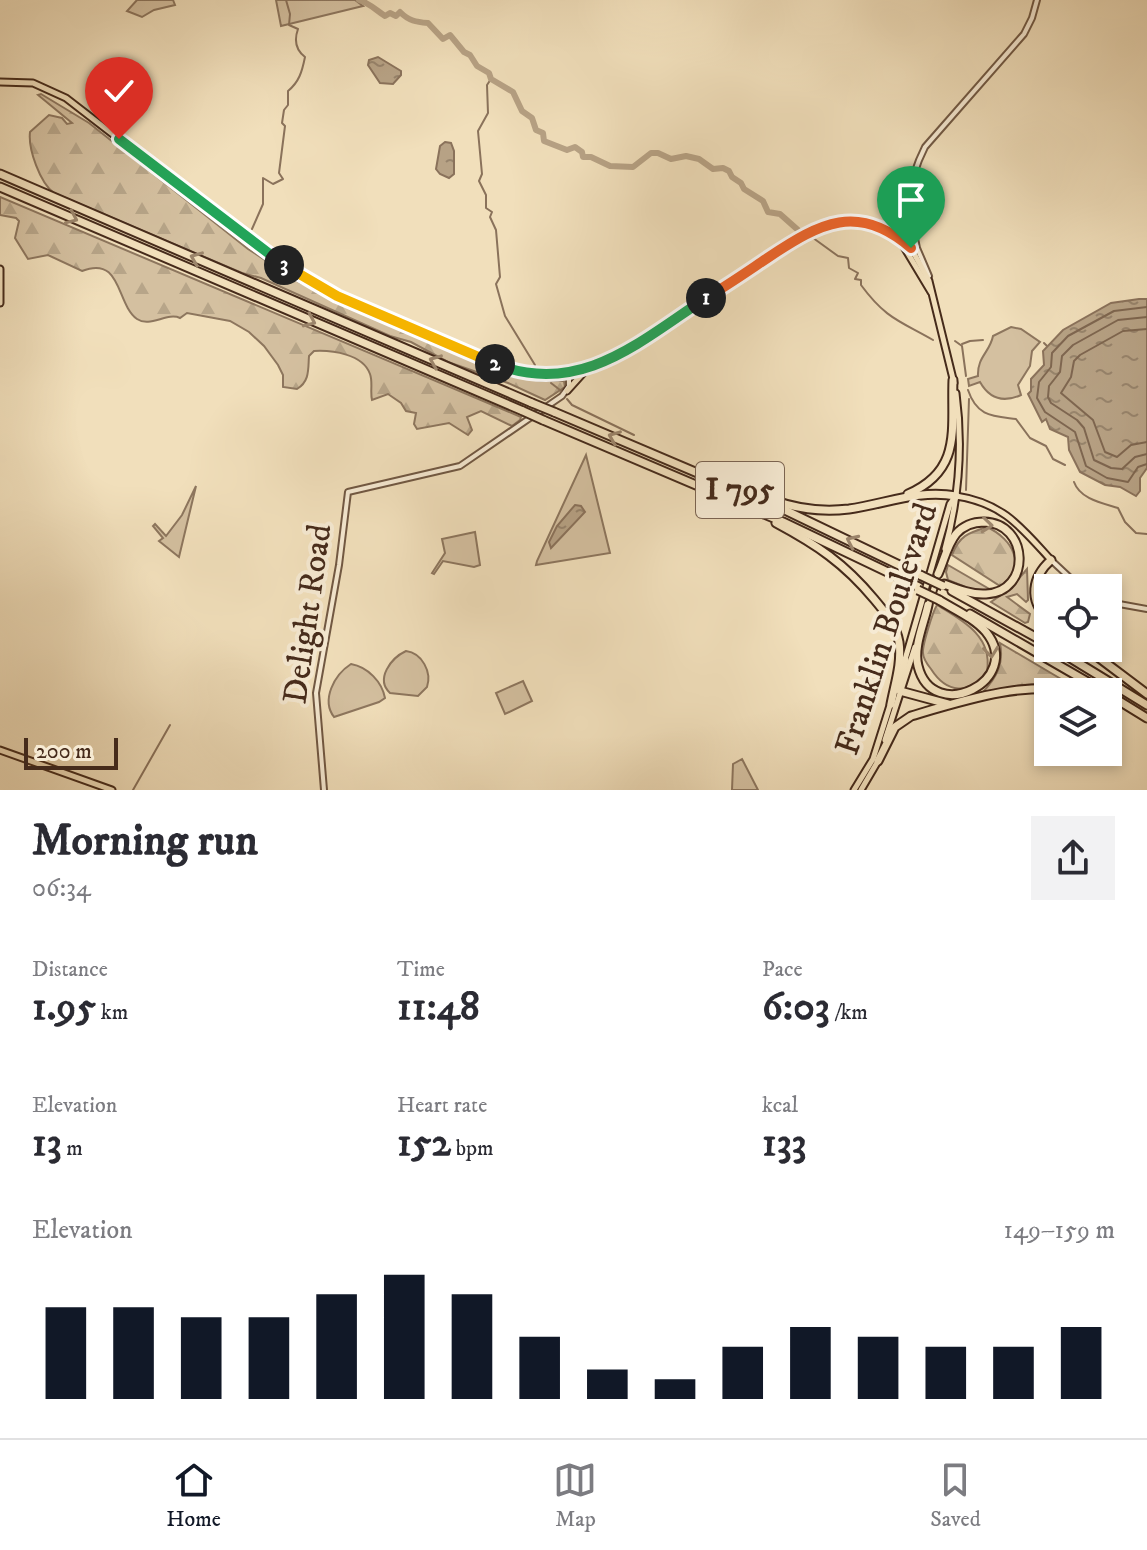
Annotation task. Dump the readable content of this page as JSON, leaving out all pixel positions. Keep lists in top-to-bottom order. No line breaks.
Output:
{"streets":{"highway":["I 795"],"main road":["Franklin Boulevard"],"street":["Delight Road"]},"scale_bar":"200 m","page":{"pins":["3","1","2"],"scale":"200 m","heading":["Morning run","06:34"],"stats":[["Distance","1.95 km"],["Time","11:48"],["Pace","6:03 /km"],["Elevation","13 m"],["Heart rate","152 bpm"],["kcal","133"]],"chart":["Elevation","149–159 m"],"tabs":["Home","Map","Saved"]}}
